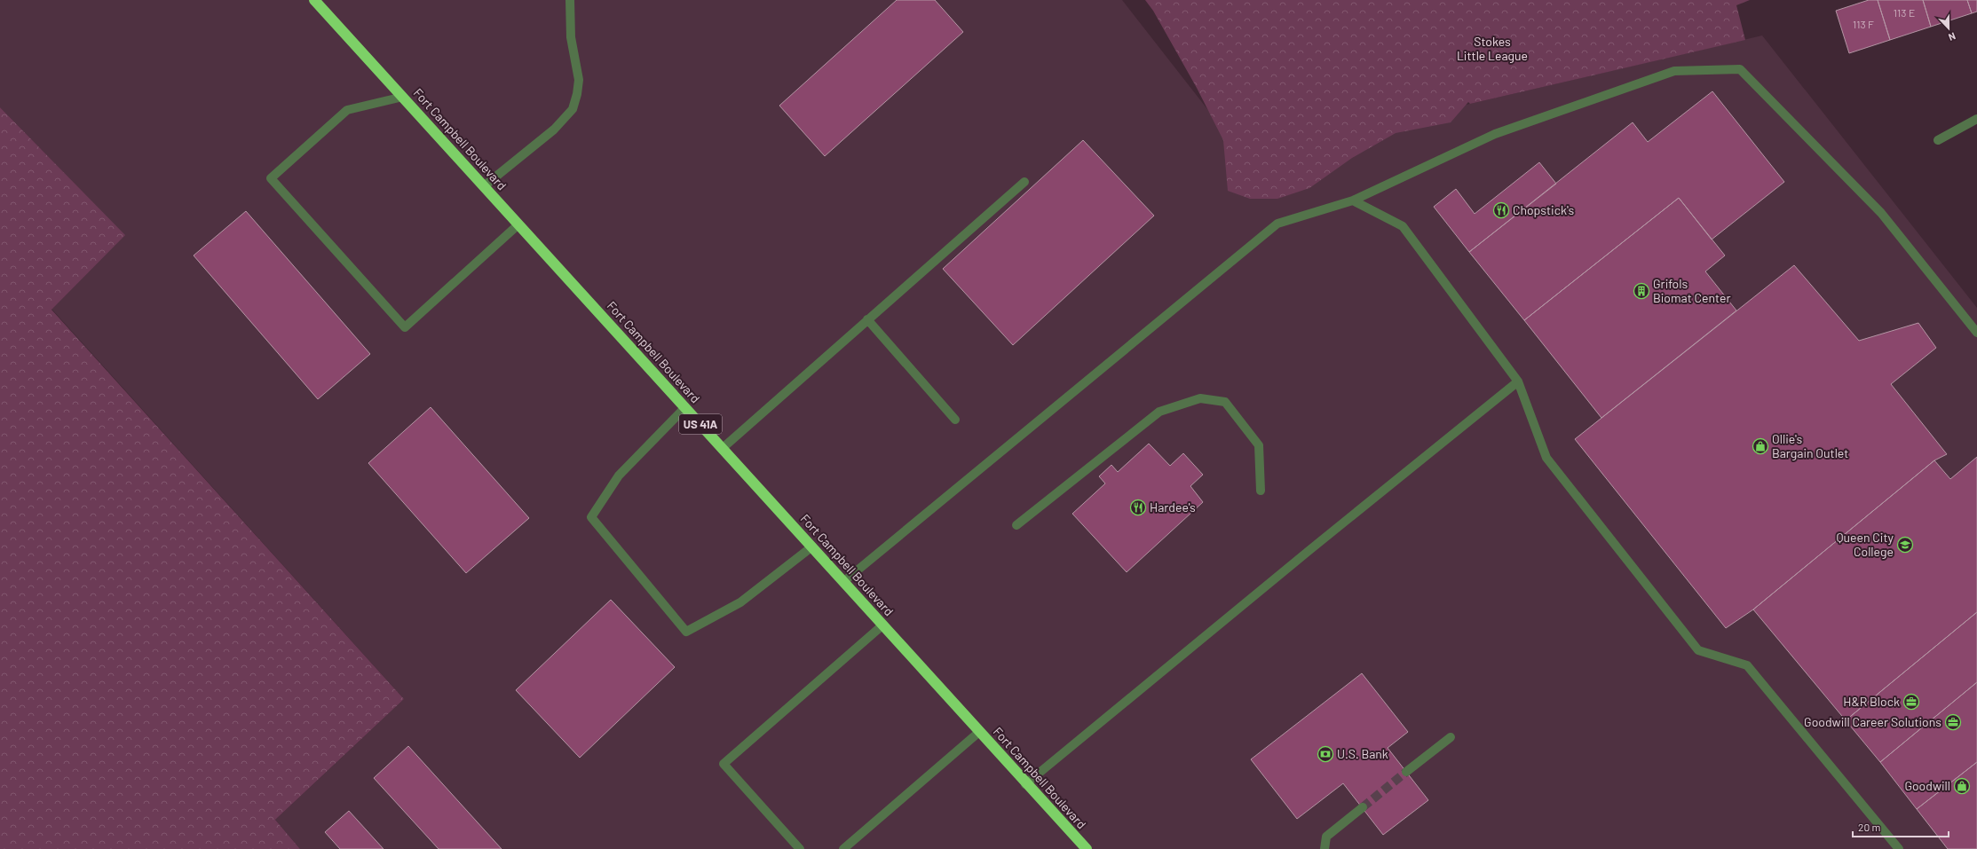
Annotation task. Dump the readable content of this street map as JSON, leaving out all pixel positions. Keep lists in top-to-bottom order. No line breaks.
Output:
{"streets":{"highway":["Fort Campbell Boulevard","US 41A"]},"parks":["Stokes Little League"],"places":{"restaurant":["Chopstick's","Hardee's"],"building":["Grifols Biomat Center"],"shop":["Ollie's Bargain Outlet","Goodwill"],"school or university":["Queen City College"],"office":["H&R Block","Goodwill Career Solutions"],"bank":["U.S. Bank"]},"house_numbers":["113 E","113 F"],"scale_bar":"20 m","north":"bottom"}
